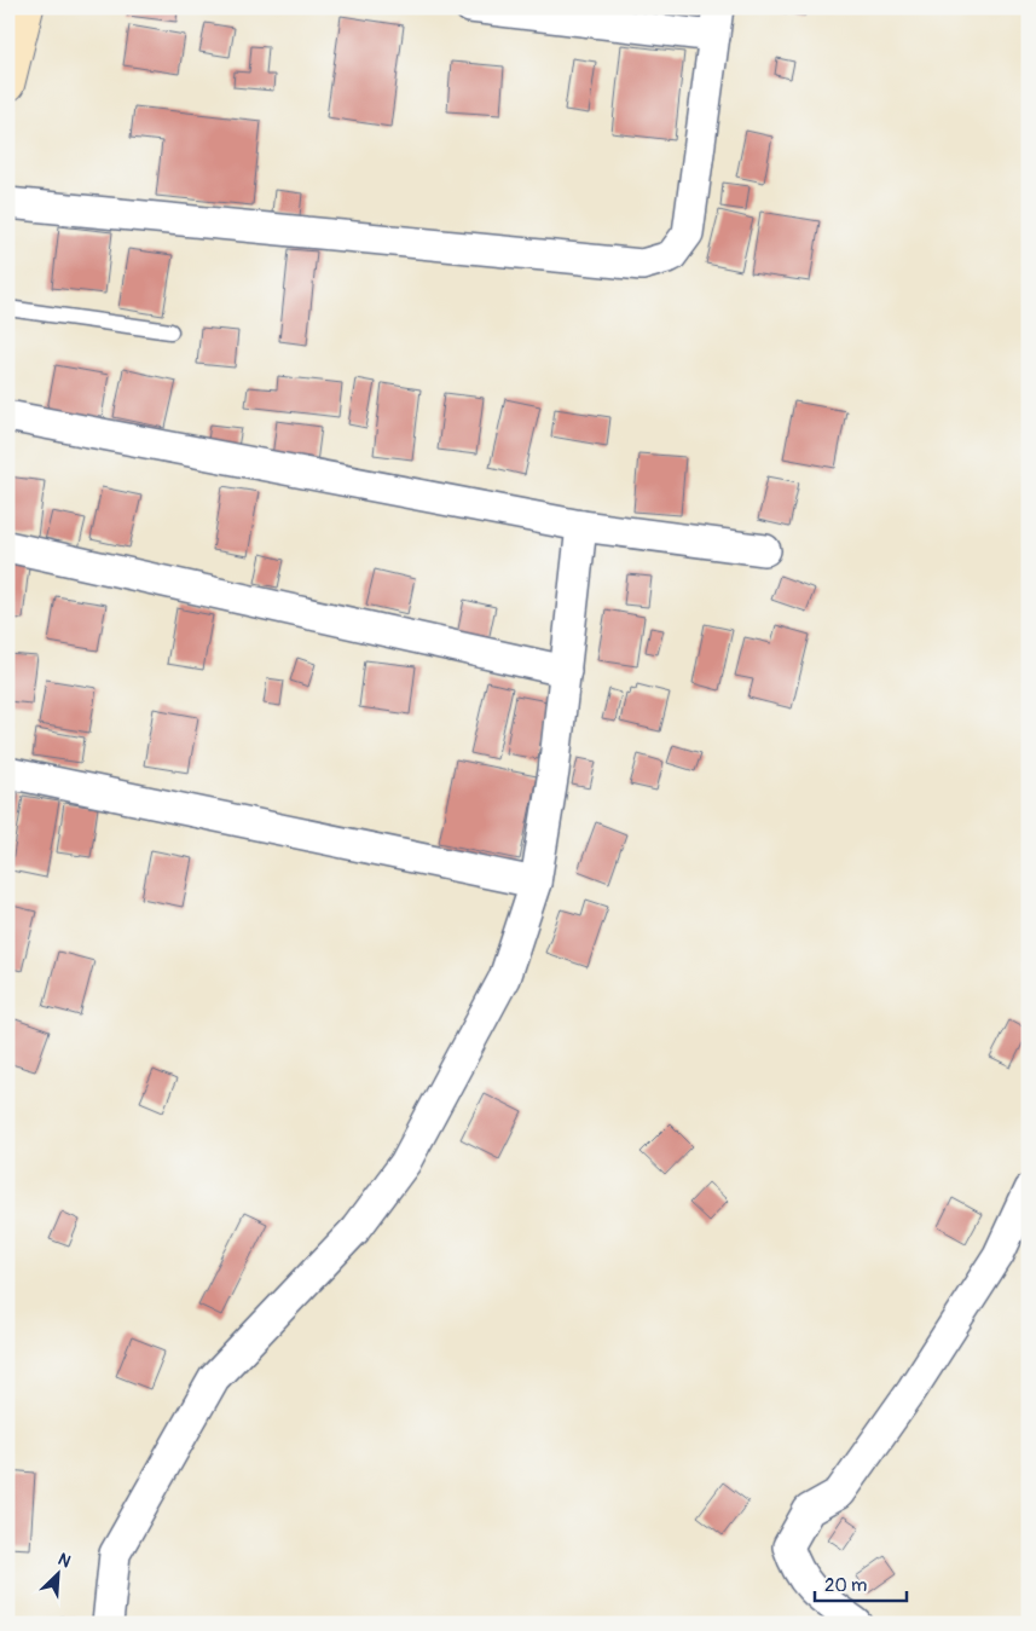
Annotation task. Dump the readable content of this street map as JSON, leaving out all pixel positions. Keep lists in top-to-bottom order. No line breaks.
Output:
{"scale_bar":"20 m","north":"top right"}
